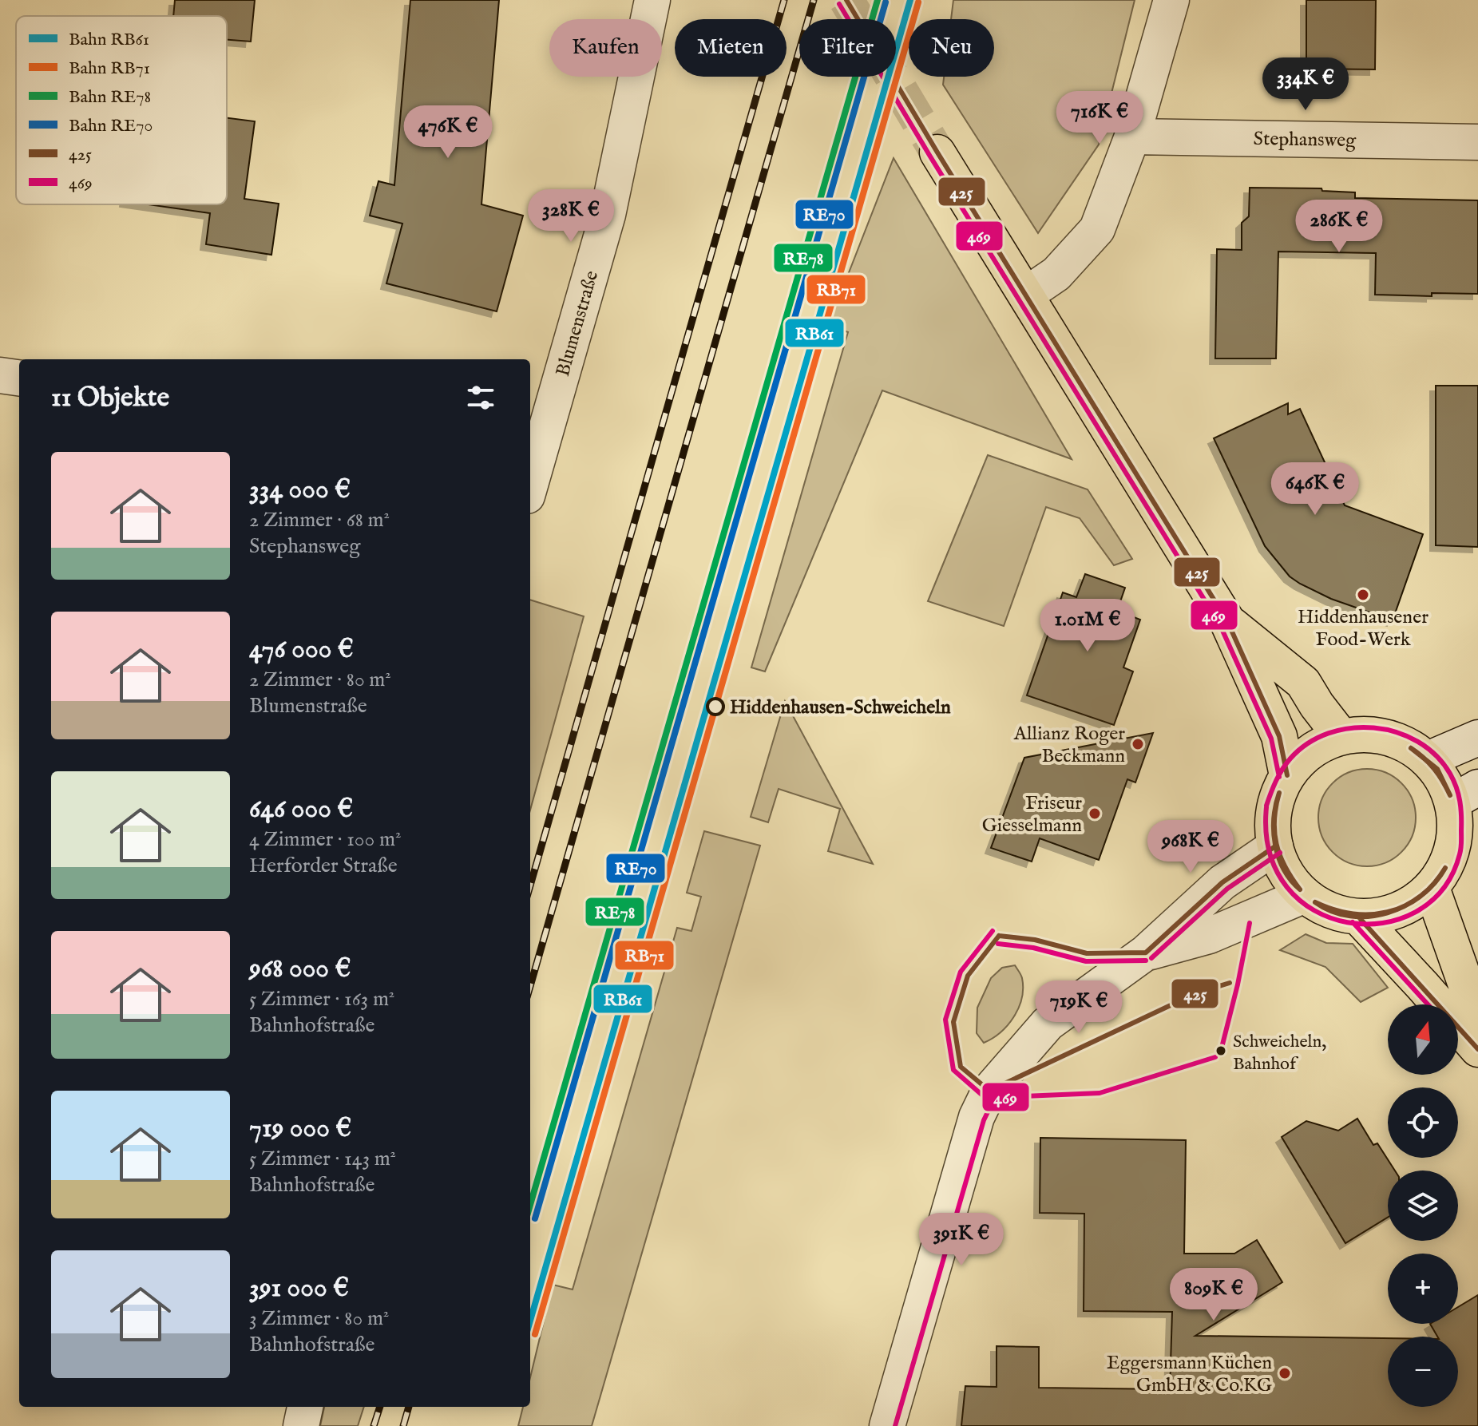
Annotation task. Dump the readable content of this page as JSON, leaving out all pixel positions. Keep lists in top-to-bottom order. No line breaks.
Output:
{"streets":{"street":["Stephansweg","Blumenstraße"]},"places":["Hiddenhausener Food-Werk","Hiddenhausen-Schweicheln","Allianz Roger Beckmann","Friseur Giesselmann","Schweicheln, Bahnhof","Eggersmann Küchen GmbH & Co.KG"],"lines":["rail line RB61","rail line RE78","transit line 425","rail line RB71","rail line RE70","transit line 469"],"legend":["Bahn RB61","Bahn RB71","Bahn RE78","Bahn RE70","425","469"],"north":"top","page":{"chip":["Kaufen","Mieten","Filter","Neu"],"price":["334K €","716K €","476K €","328K €","286K €","646K €","1.01M €","968K €","719K €","391K €","809K €"],"heading":"11 Objekte","list":[{"name":"334 000 €","note":"2 Zimmer · 68 m² · Stephansweg"},{"name":"476 000 €","note":"2 Zimmer · 80 m² · Blumenstraße"},{"name":"646 000 €","note":"4 Zimmer · 100 m² · Herforder Straße"},{"name":"968 000 €","note":"5 Zimmer · 163 m² · Bahnhofstraße"},{"name":"719 000 €","note":"5 Zimmer · 143 m² · Bahnhofstraße"},{"name":"391 000 €","note":"3 Zimmer · 80 m² · Bahnhofstraße"}],"map_buttons":["+","−"]}}
